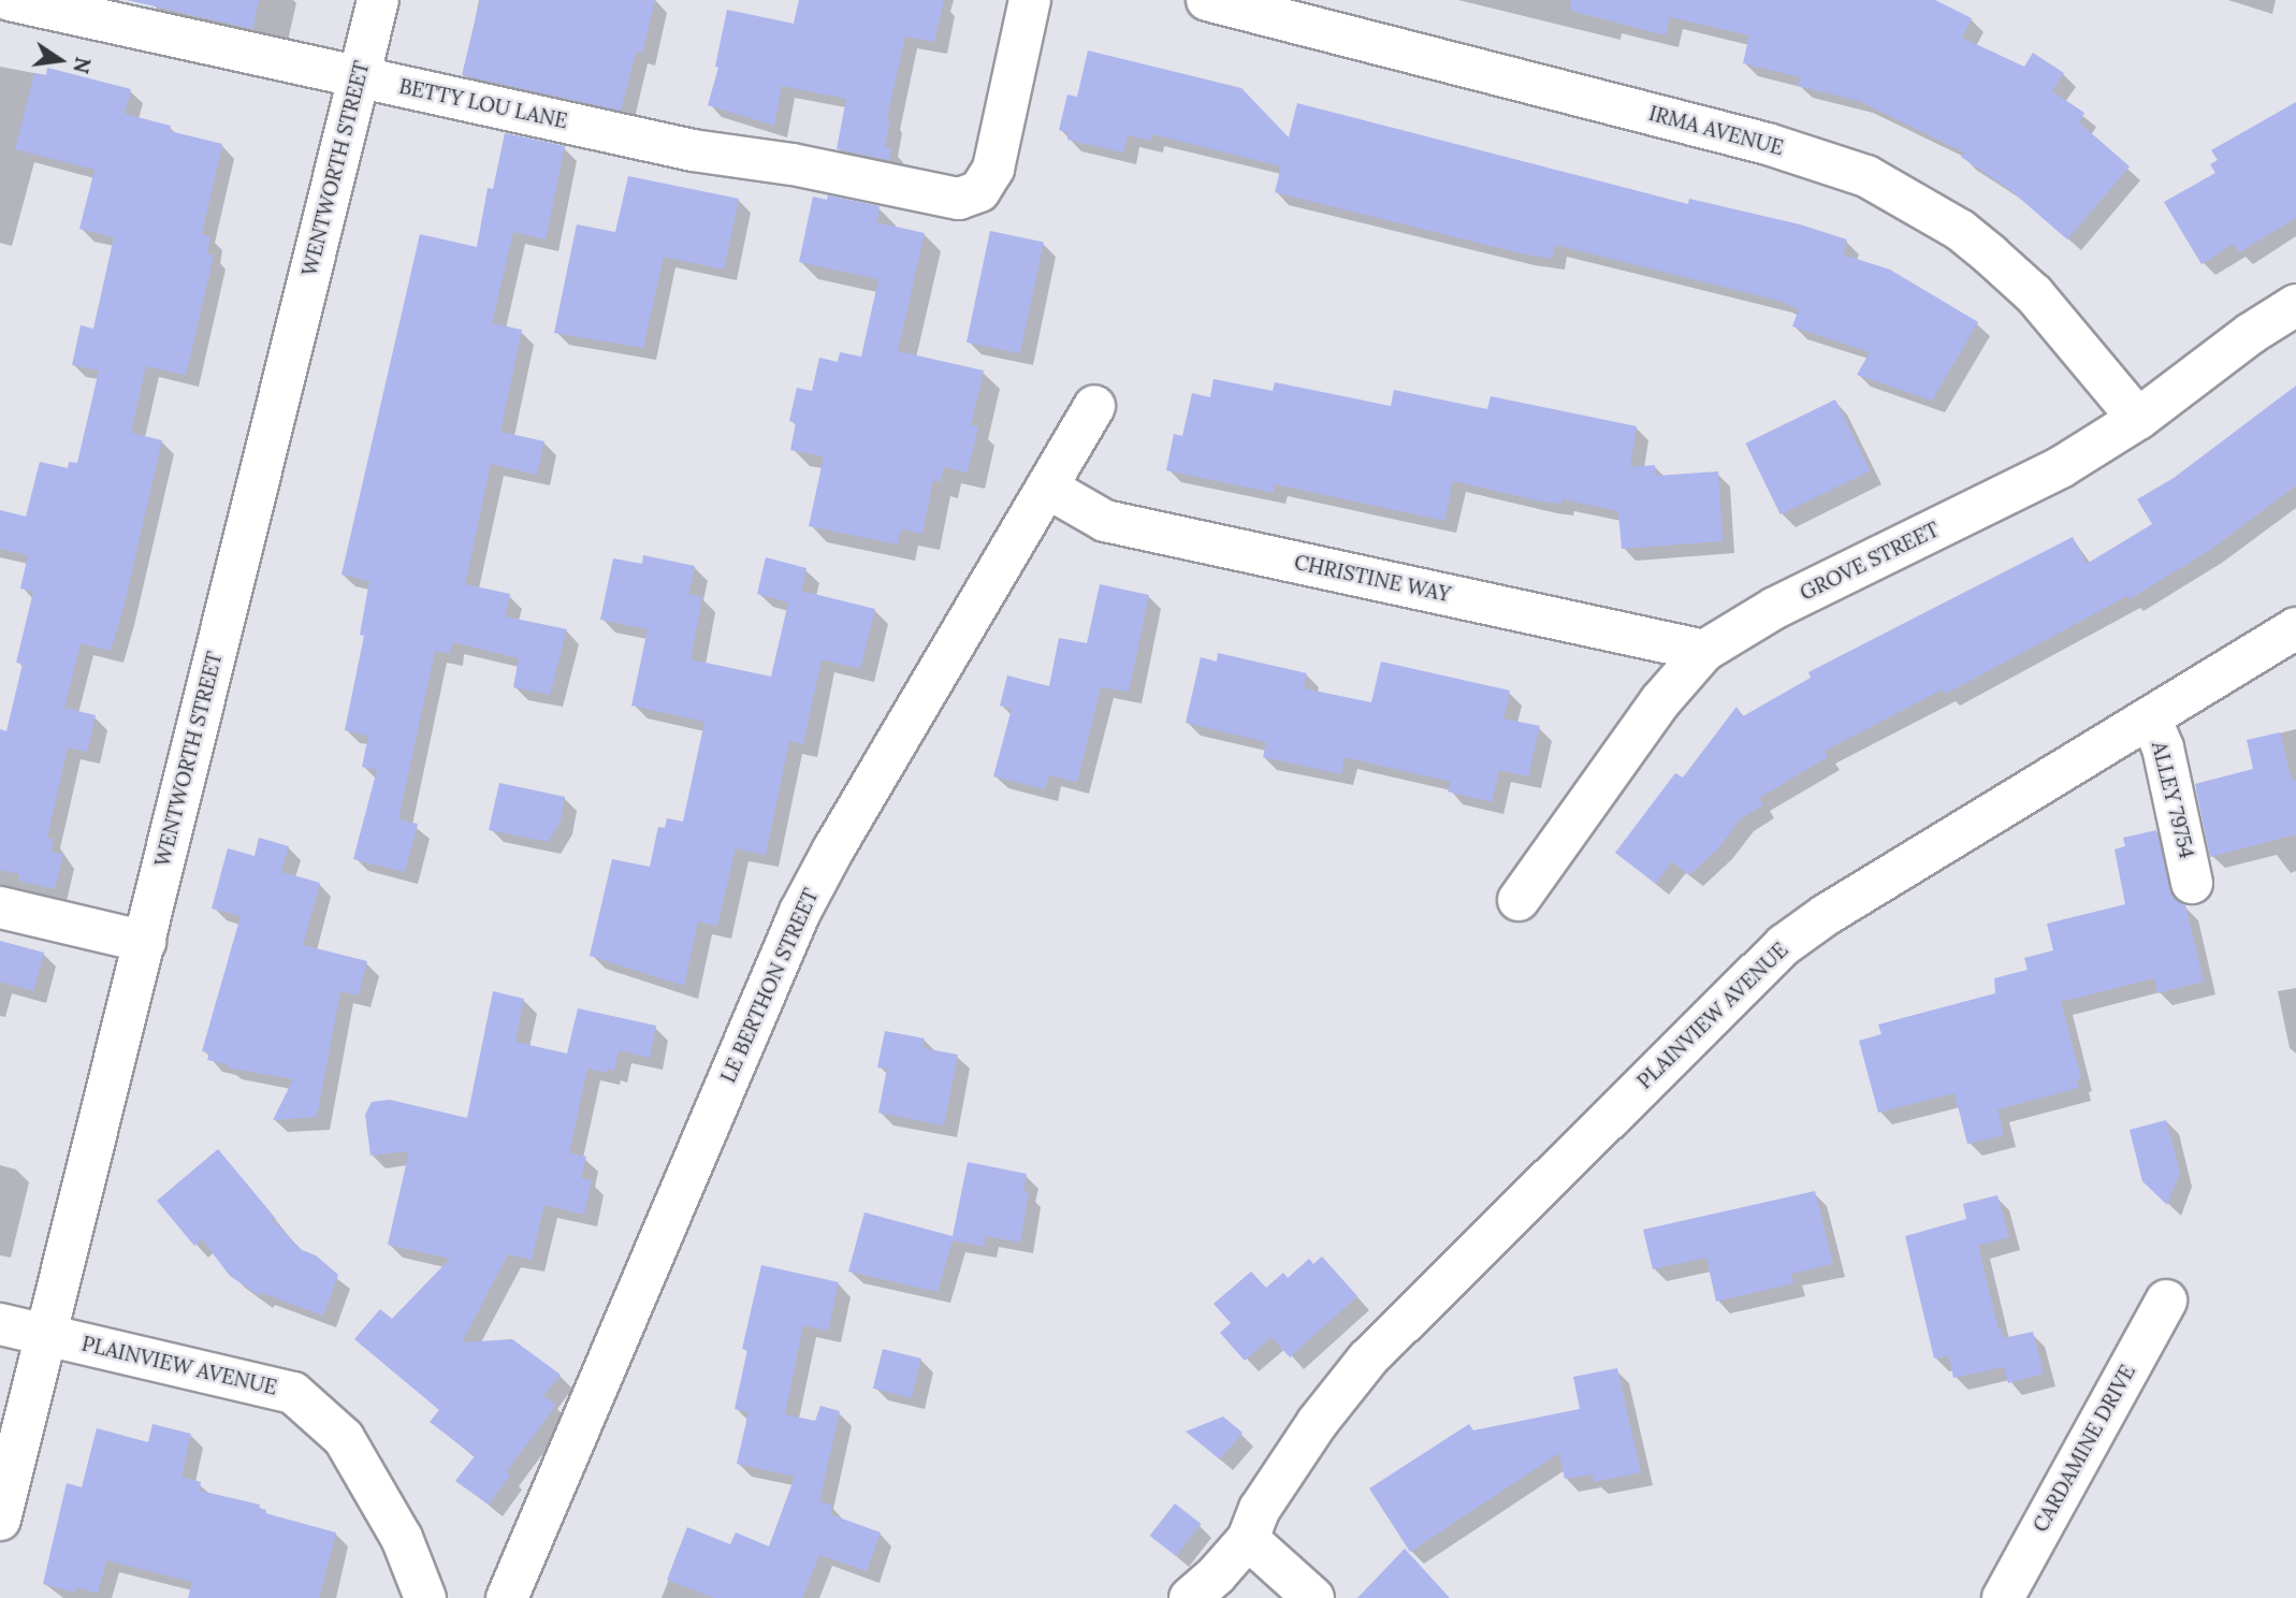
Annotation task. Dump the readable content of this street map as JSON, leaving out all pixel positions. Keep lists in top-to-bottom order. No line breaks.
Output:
{"streets":{"street":["BETTY LOU LANE","IRMA AVENUE","WENTWORTH STREET","GROVE STREET","CHRISTINE WAY","ALLEY 79754","LE BERTHON STREET","PLAINVIEW AVENUE","CARDAMINE DRIVE"]},"crossings":[["BETTY LOU LANE","WENTWORTH STREET"],["IRMA AVENUE","GROVE STREET"],["WENTWORTH STREET","PLAINVIEW AVENUE"],["GROVE STREET","CHRISTINE WAY"],["CHRISTINE WAY","LE BERTHON STREET"],["ALLEY 79754","PLAINVIEW AVENUE"]],"north":"right"}
